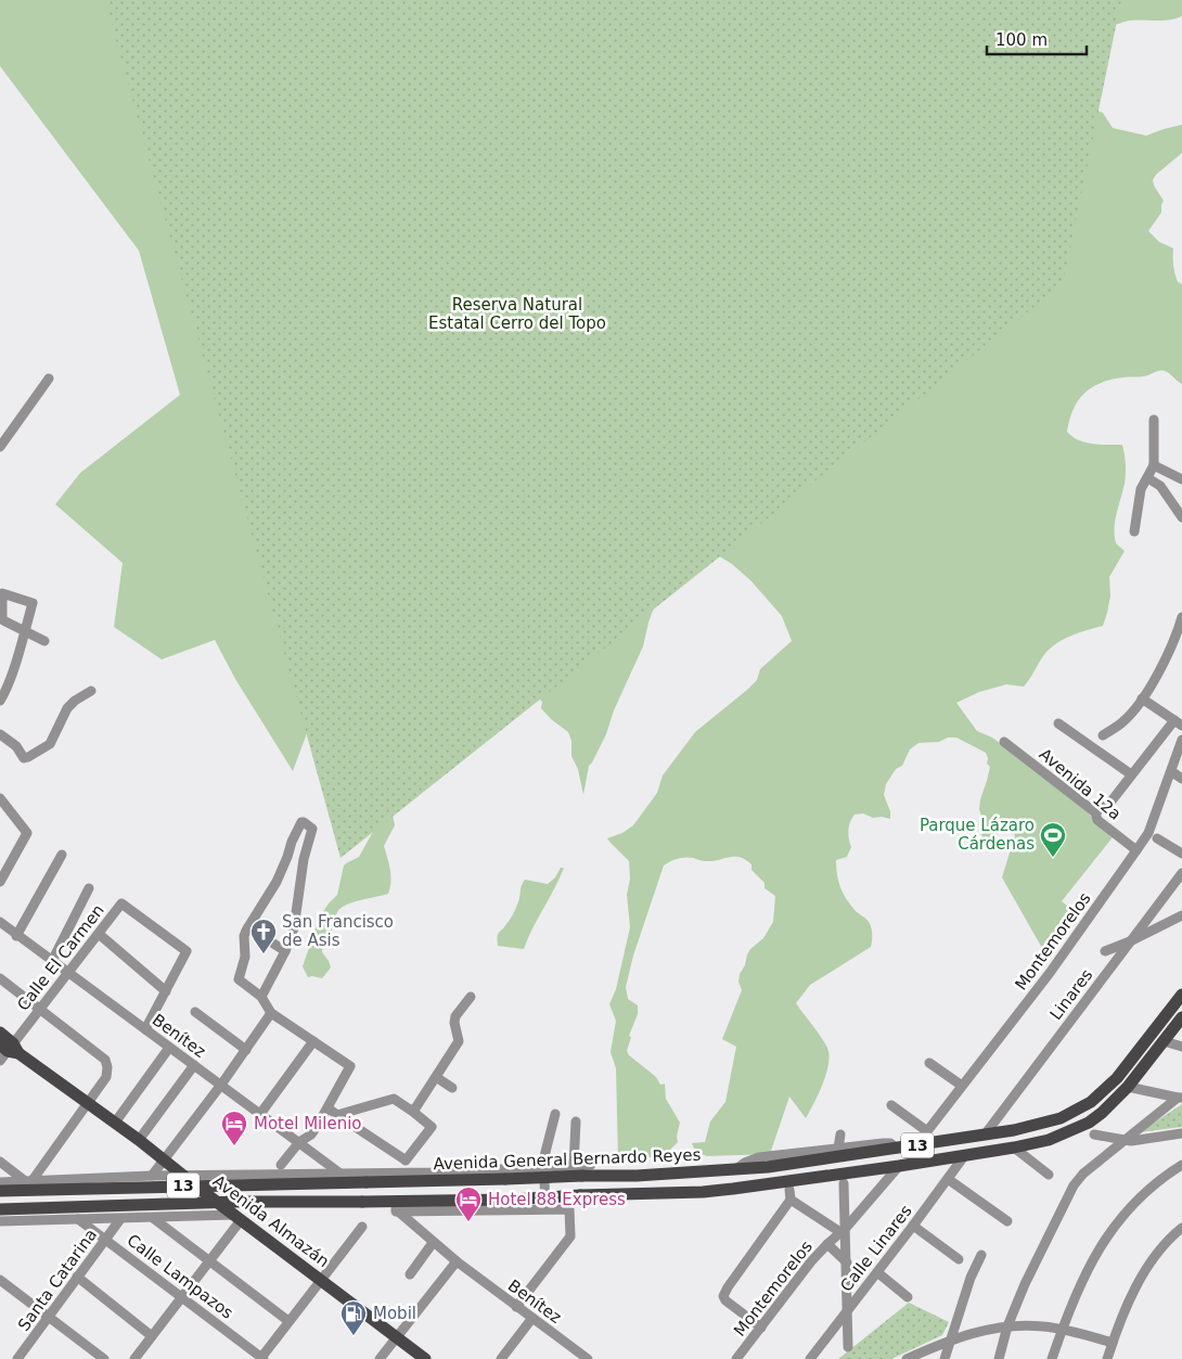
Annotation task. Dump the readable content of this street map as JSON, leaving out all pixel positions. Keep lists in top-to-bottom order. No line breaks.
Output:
{"streets":{"main road":["13","Avenida General Bernardo Reyes","Avenida Almazán"],"street":["Avenida 12a","Montemorelos","Calle El Carmen","Linares","Benítez","Calle Linares","Calle Lampazos","Santa Catarina"]},"crossings":[["Avenida 12a","Montemorelos"],["Montemorelos","13"],["Montemorelos","Avenida General Bernardo Reyes"],["Calle El Carmen","Benítez"],["Calle El Carmen","Avenida Almazán"],["Linares","Avenida General Bernardo Reyes"],["Benítez","13"],["13","Calle Linares"],["Calle Lampazos","Santa Catarina"]],"parks":["Reserva Natural Estatal Cerro del Topo"],"places":{"sports":["Parque Lázaro Cárdenas"],"church":["San Francisco de Asis"],"hotel":["Motel Milenio","Hotel 88 Express"],"fuel station":["Mobil"]},"scale_bar":"100 m"}
